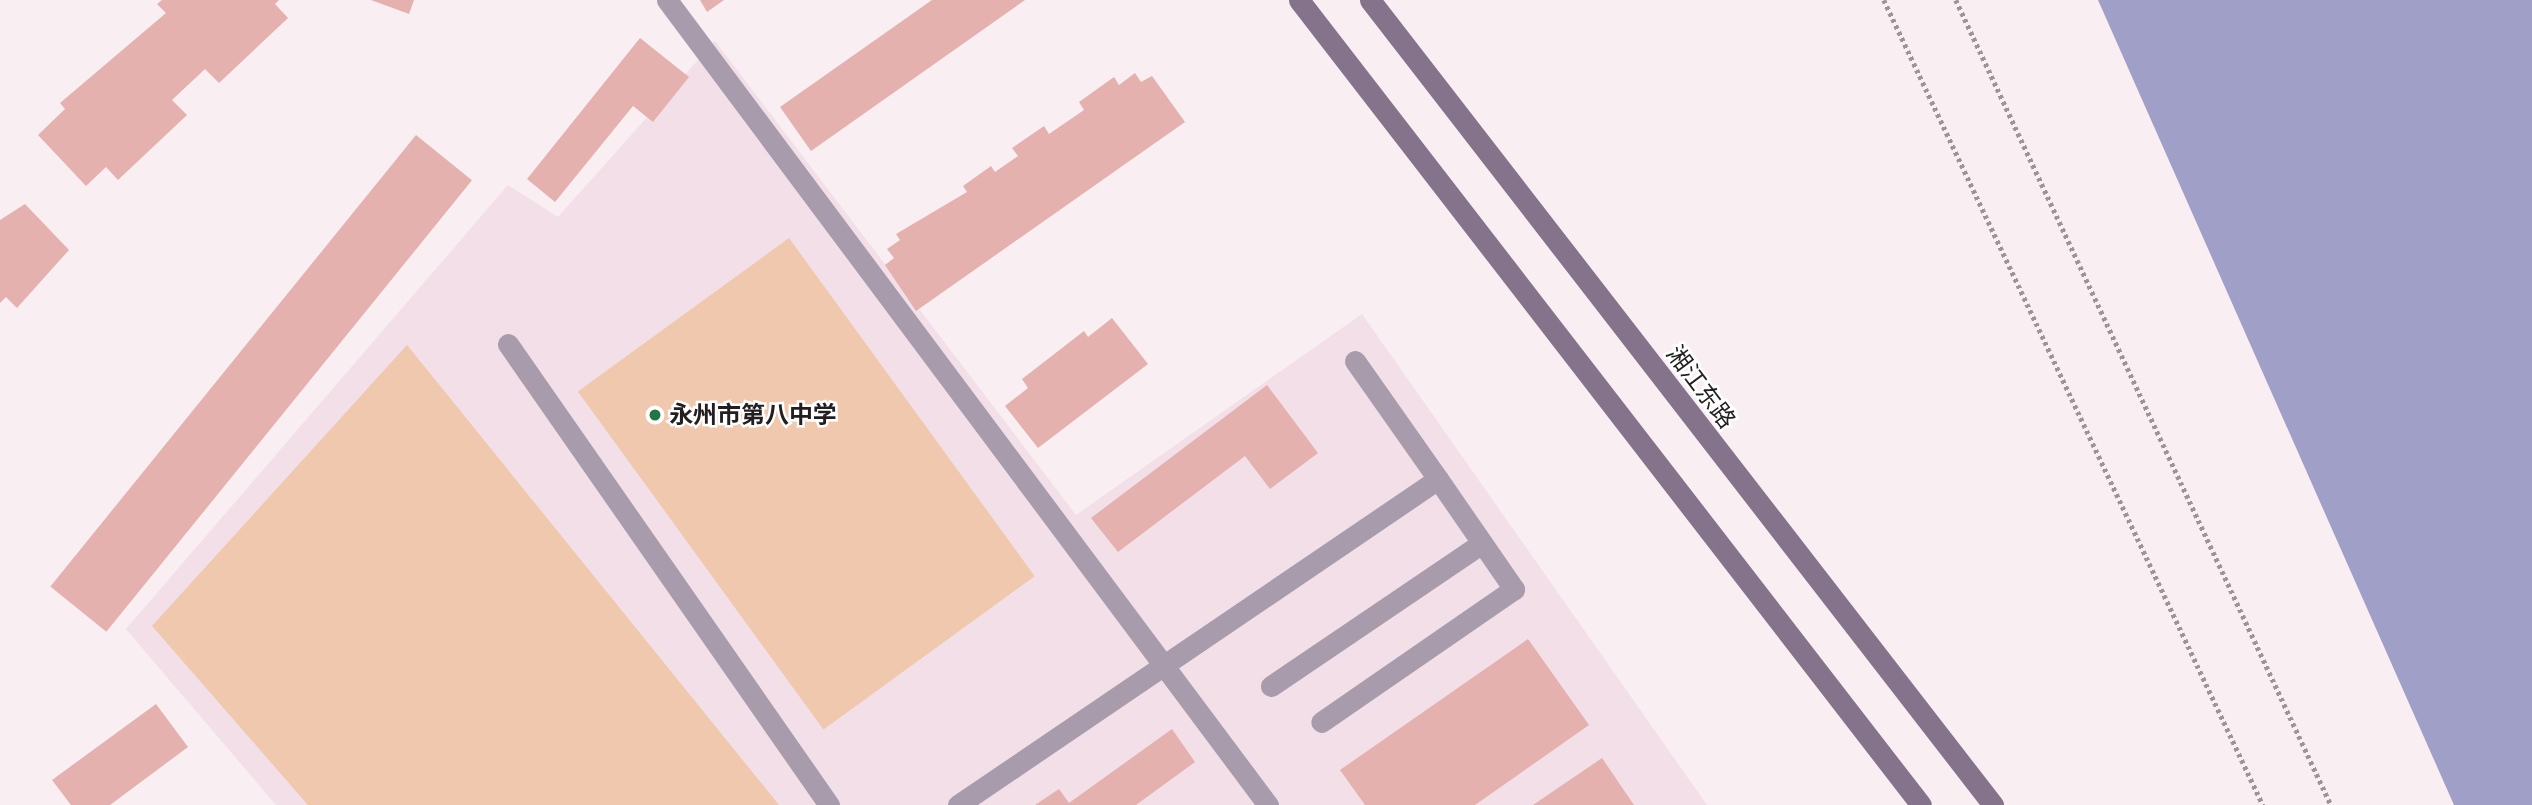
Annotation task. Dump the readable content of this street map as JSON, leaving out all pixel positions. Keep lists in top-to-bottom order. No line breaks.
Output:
{"streets":{"main road":["湘江东路"]},"places":["永州市第八中学"]}
